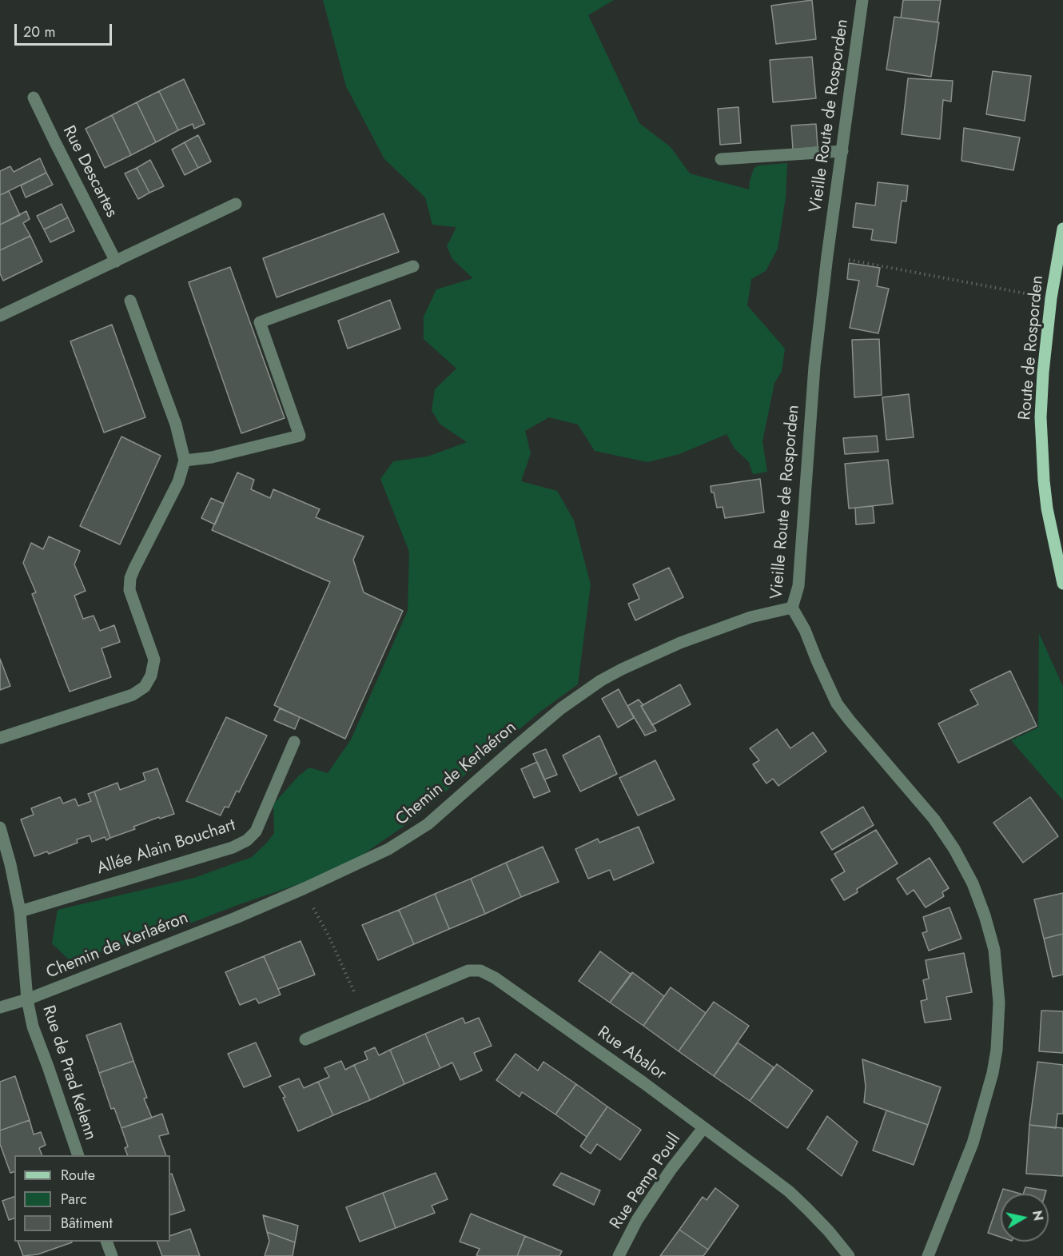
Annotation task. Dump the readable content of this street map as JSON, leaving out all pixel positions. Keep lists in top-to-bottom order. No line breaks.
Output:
{"streets":{"main road":["Route de Rosporden"],"street":["Vieille Route de Rosporden","Rue Descartes","Chemin de Kerlaéron","Allée Alain Bouchart","Rue Abalor","Rue de Prad Kelenn","Rue Pemp Poull"]},"crossings":[["Vieille Route de Rosporden","Chemin de Kerlaéron"],["Chemin de Kerlaéron","Rue de Prad Kelenn"],["Allée Alain Bouchart","Rue de Prad Kelenn"],["Rue Abalor","Rue Pemp Poull"]],"legend":["Route","Parc","Bâtiment"],"scale_bar":"20 m","north":"right"}
